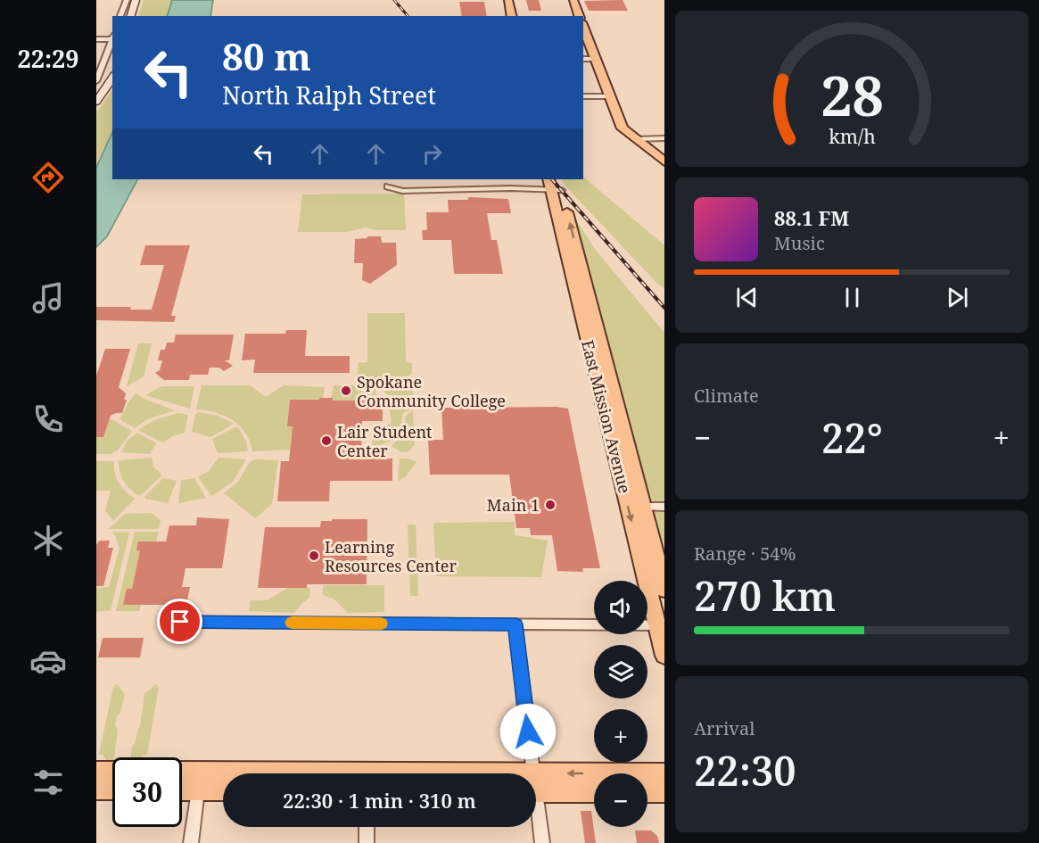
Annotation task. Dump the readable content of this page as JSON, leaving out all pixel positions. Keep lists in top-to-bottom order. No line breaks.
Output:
{"streets":{"main road":["East Mission Avenue"]},"places":["Spokane Community College","Lair Student Center","Main 1","Learning Resources Center"],"page":{"tabs":"22:29","turn":["80 m","North Ralph Street"],"song":["88.1 FM","Music"],"tile":["Climate",["Range · 54%","270 km"],["Arrival","22:30"]],"heat":["−","22°","+"],"map_buttons":["+","−"],"limit":"30","trip":"22:30 · 1 min · 310 m","gauge":["28","km/h"]}}
